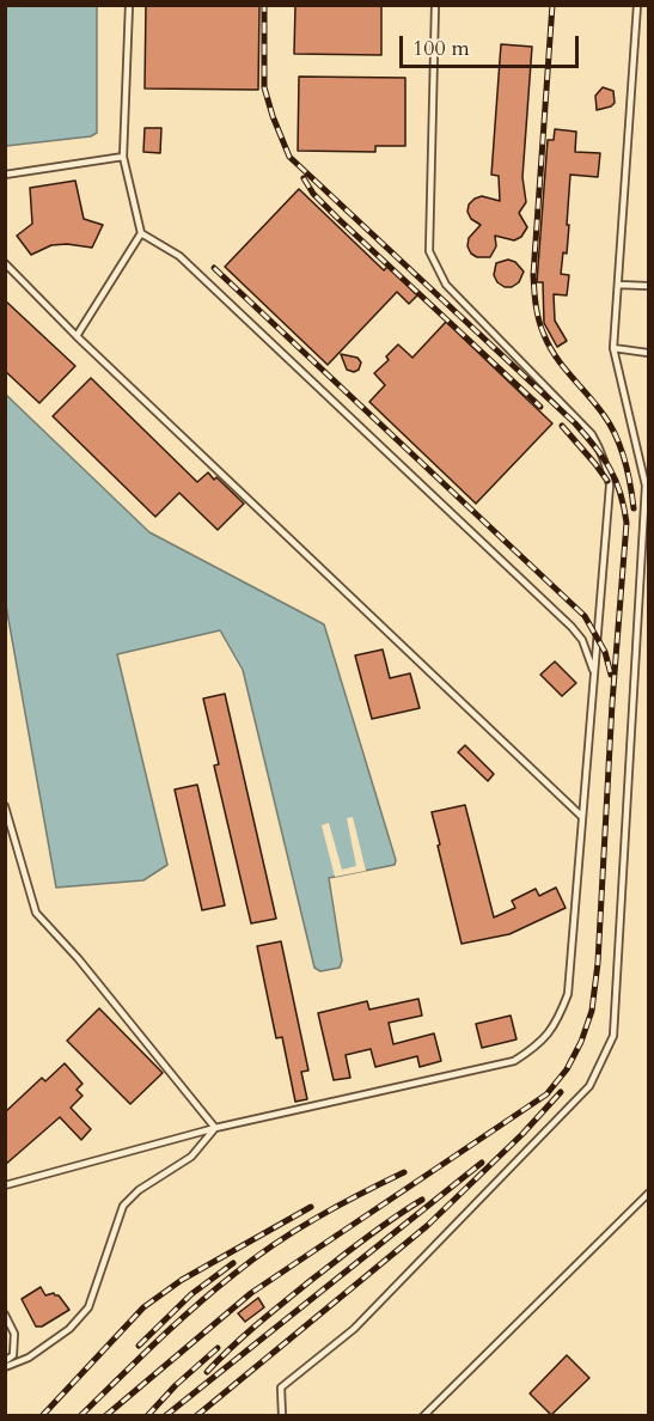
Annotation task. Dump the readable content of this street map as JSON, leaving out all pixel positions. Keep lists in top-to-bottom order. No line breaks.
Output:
{"scale_bar":"100 m"}
